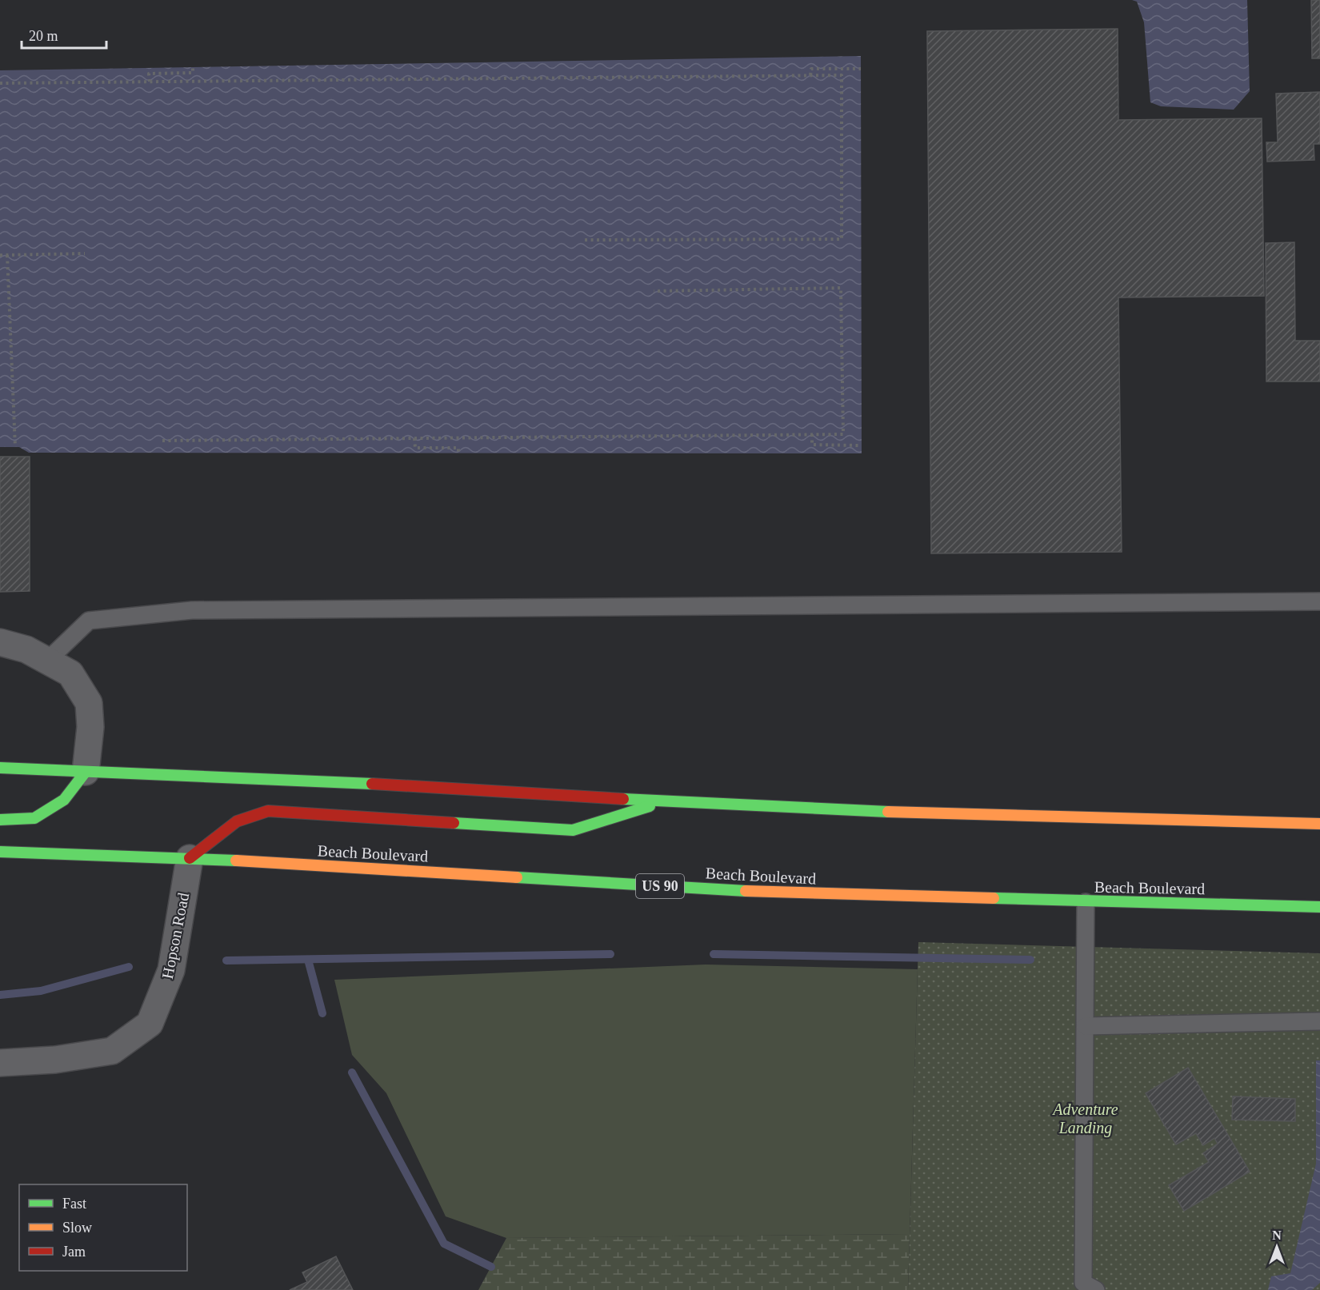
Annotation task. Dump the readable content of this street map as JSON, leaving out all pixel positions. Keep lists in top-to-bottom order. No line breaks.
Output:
{"streets":{"highway":["Beach Boulevard","US 90"],"street":["Hopson Road"]},"crossings":[["Beach Boulevard","Hopson Road"]],"parks":["Adventure Landing"],"legend":["Fast","Slow","Jam"],"scale_bar":"20 m","north":"top"}
